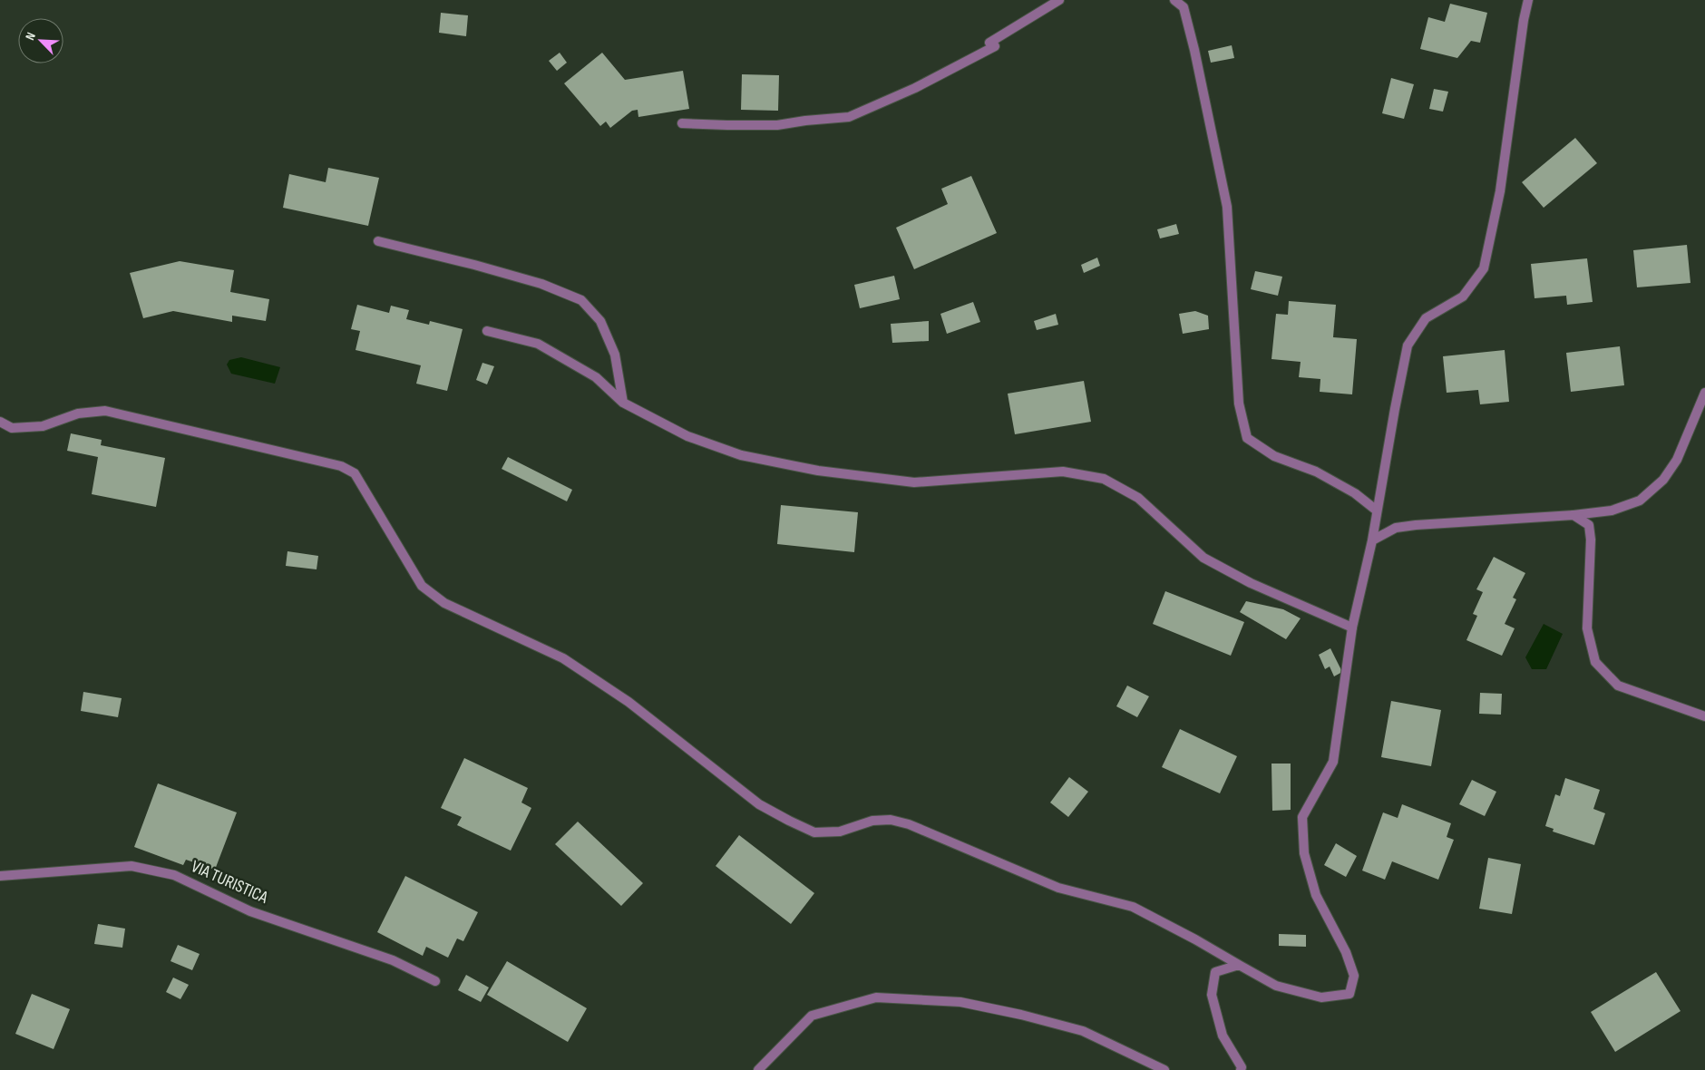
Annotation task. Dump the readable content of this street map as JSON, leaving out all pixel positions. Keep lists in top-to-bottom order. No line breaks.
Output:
{"streets":{"street":["VIA TURISTICA"]},"north":"top left"}
